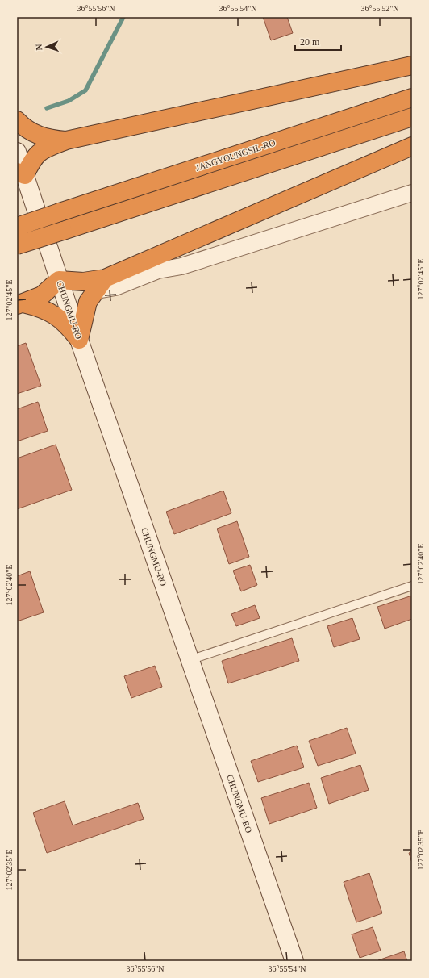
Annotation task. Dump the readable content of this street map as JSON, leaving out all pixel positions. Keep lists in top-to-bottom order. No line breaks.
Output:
{"streets":{"highway":["JANGYOUNGSIL-RO"],"street":["CHUNGMU-RO"]},"scale_bar":"20 m","north":"left","coordinates":["36°55'56\"N","36°55'54\"N","36°55'52\"N","127°02'45\"E","127°02'40\"E","127°02'35\"E"]}
